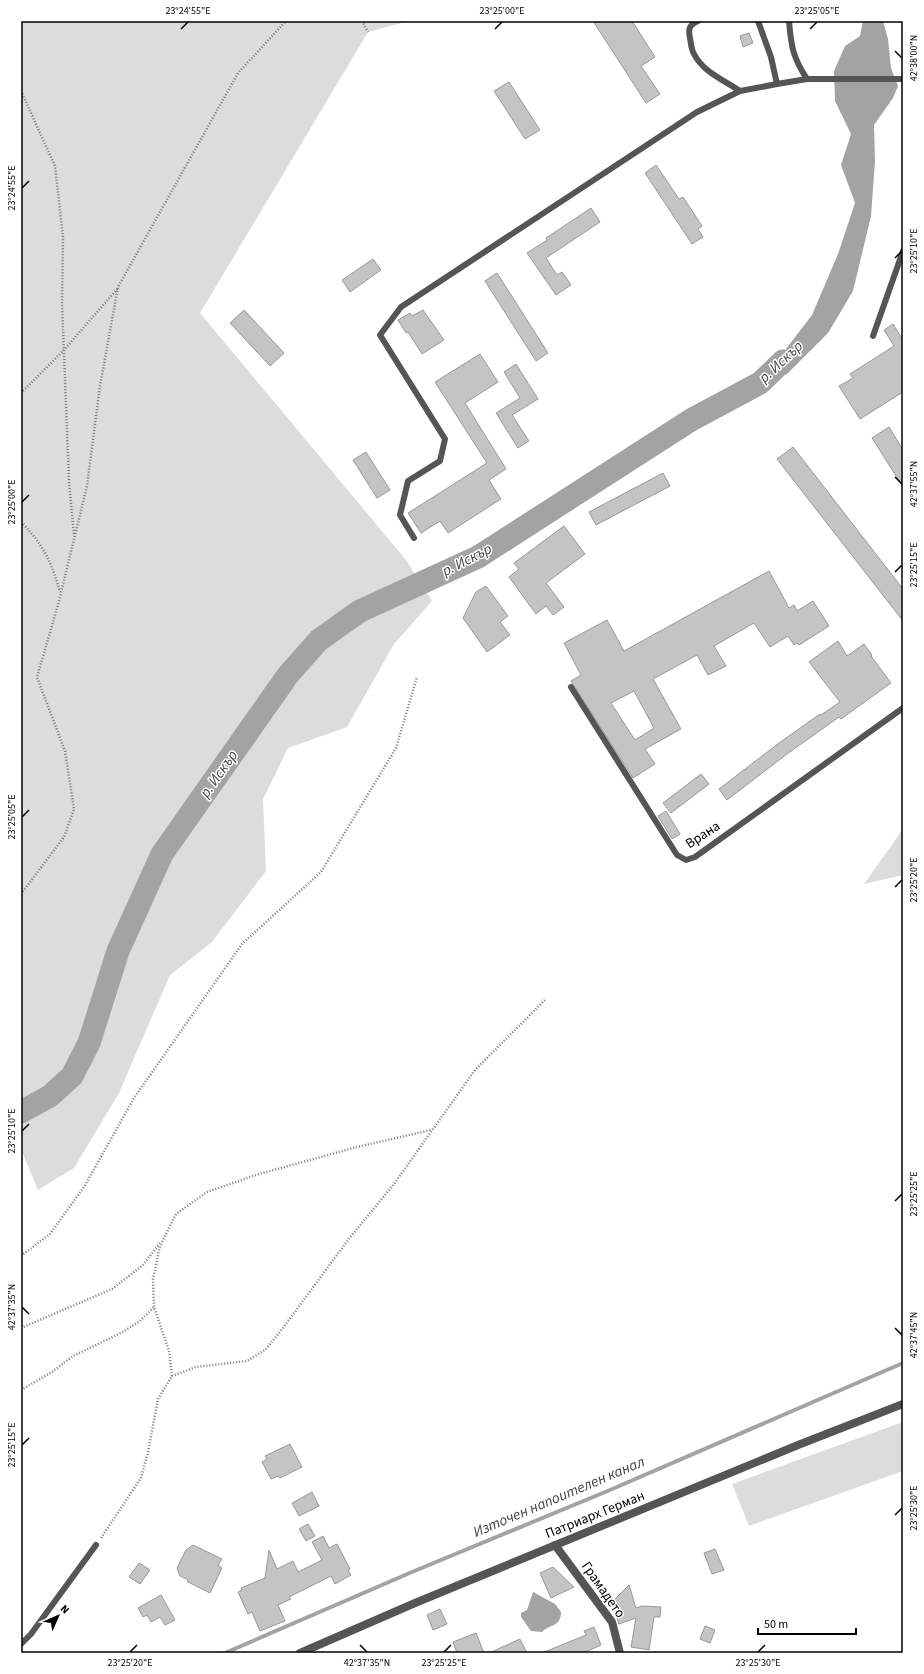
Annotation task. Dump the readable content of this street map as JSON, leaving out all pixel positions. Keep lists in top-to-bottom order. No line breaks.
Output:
{"streets":{"street":["Патриарх Герман","Грамадето"],"lane":["Врана"]},"crossings":[["Патриарх Герман","Грамадето"]],"water":["р. Искър","Източен напоителен канал"],"scale_bar":"50 m","north":"top right","coordinates":["23°24'55\"E","23°25'00\"E","23°25'05\"E","42°38'00\"N","23°25'10\"E","42°37'55\"N","23°25'15\"E","23°25'20\"E","23°25'25\"E","42°37'35\"N","42°37'45\"N","23°25'30\"E"]}
